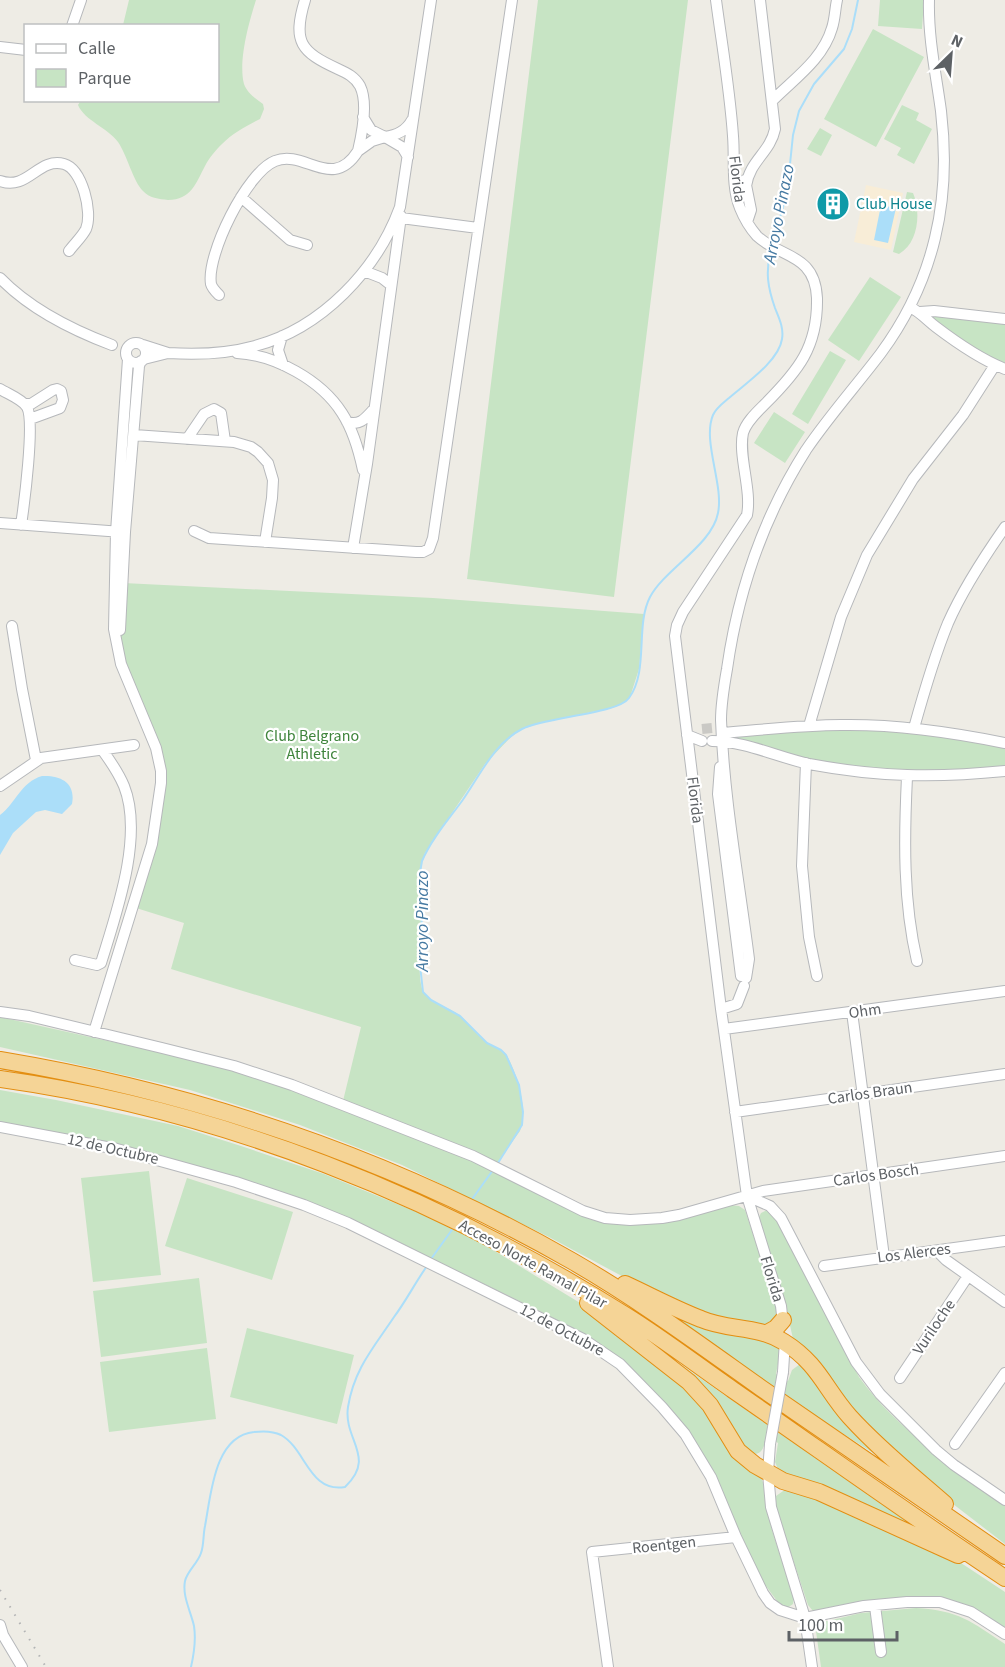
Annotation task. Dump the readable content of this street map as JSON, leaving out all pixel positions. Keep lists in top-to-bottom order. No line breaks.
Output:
{"streets":{"highway":["Acceso Norte Ramal Pilar"],"street":["Florida","Ohm","Carlos Braun","12 de Octubre","Carlos Bosch","Los Alerces","Vuriloche","Roentgen"]},"crossings":[["Florida","Ohm"],["Florida","Carlos Braun"],["Florida","12 de Octubre"],["Florida","Carlos Bosch"],["12 de Octubre","Roentgen"]],"water":["Arroyo Pinazo"],"parks":["Club Belgrano Athletic"],"places":{"building":["Club House"]},"legend":["Calle","Parque"],"scale_bar":"100 m","north":"top right"}
